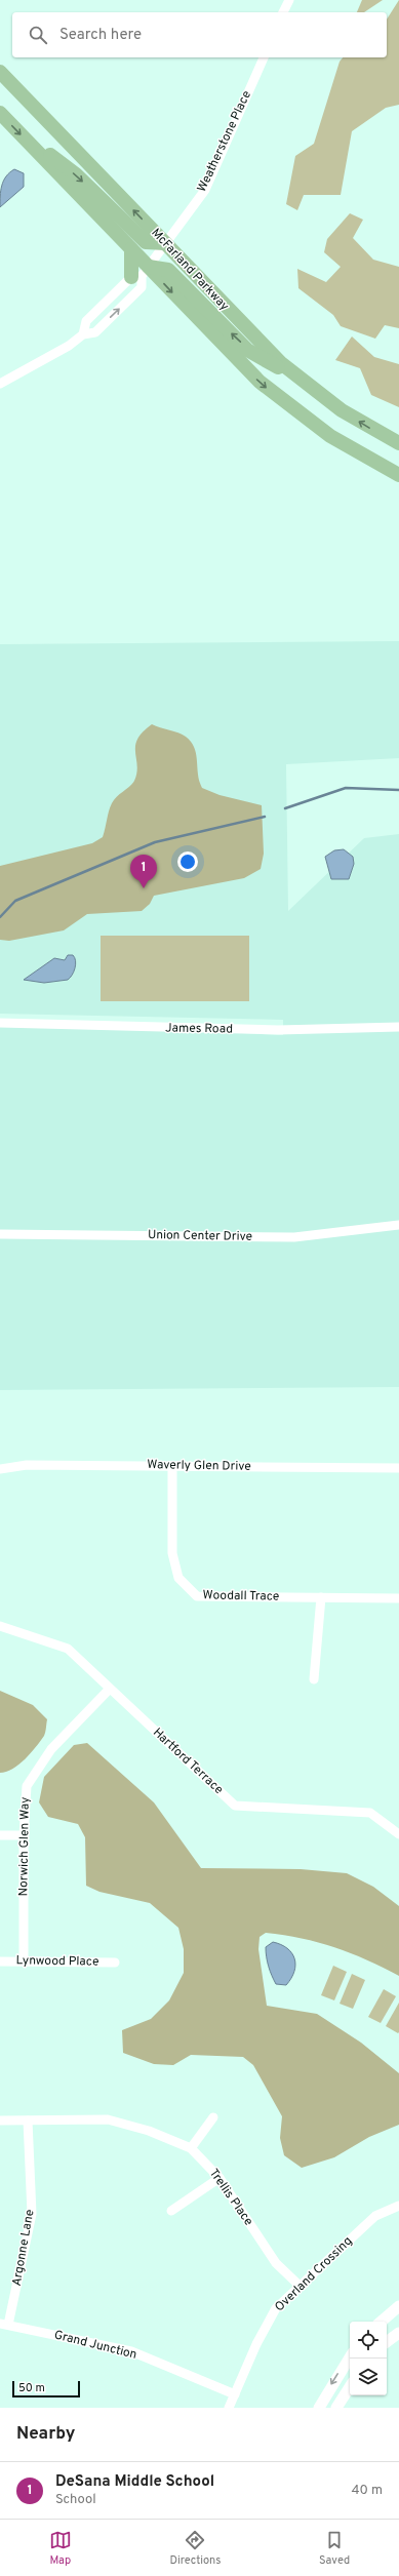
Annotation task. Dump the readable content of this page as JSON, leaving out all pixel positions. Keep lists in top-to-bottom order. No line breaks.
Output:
{"streets":{"main road":["McFarland Parkway"],"street":["Weatherstone Place","James Road","Union Center Drive","Waverly Glen Drive","Woodall Trace","Hartford Terrace","Norwich Glen Way","Lynwood Place","Trellis Place","Argonne Lane","Overland Crossing","Grand Junction"]},"crossings":[["Weatherstone Place","McFarland Parkway"],["Waverly Glen Drive","Woodall Trace"],["Hartford Terrace","Norwich Glen Way"],["Norwich Glen Way","Lynwood Place"],["Trellis Place","Argonne Lane"],["Trellis Place","Overland Crossing"],["Argonne Lane","Grand Junction"],["Overland Crossing","Grand Junction"]],"scale_bar":"50 m","page":{"search":"Search here","pins":"1","scale":"50 m","heading":"Nearby","list":[{"mark":"1","name":"DeSana Middle School","note":"School","value":"40 m"}],"nav":["Map","Directions","Saved"]}}
